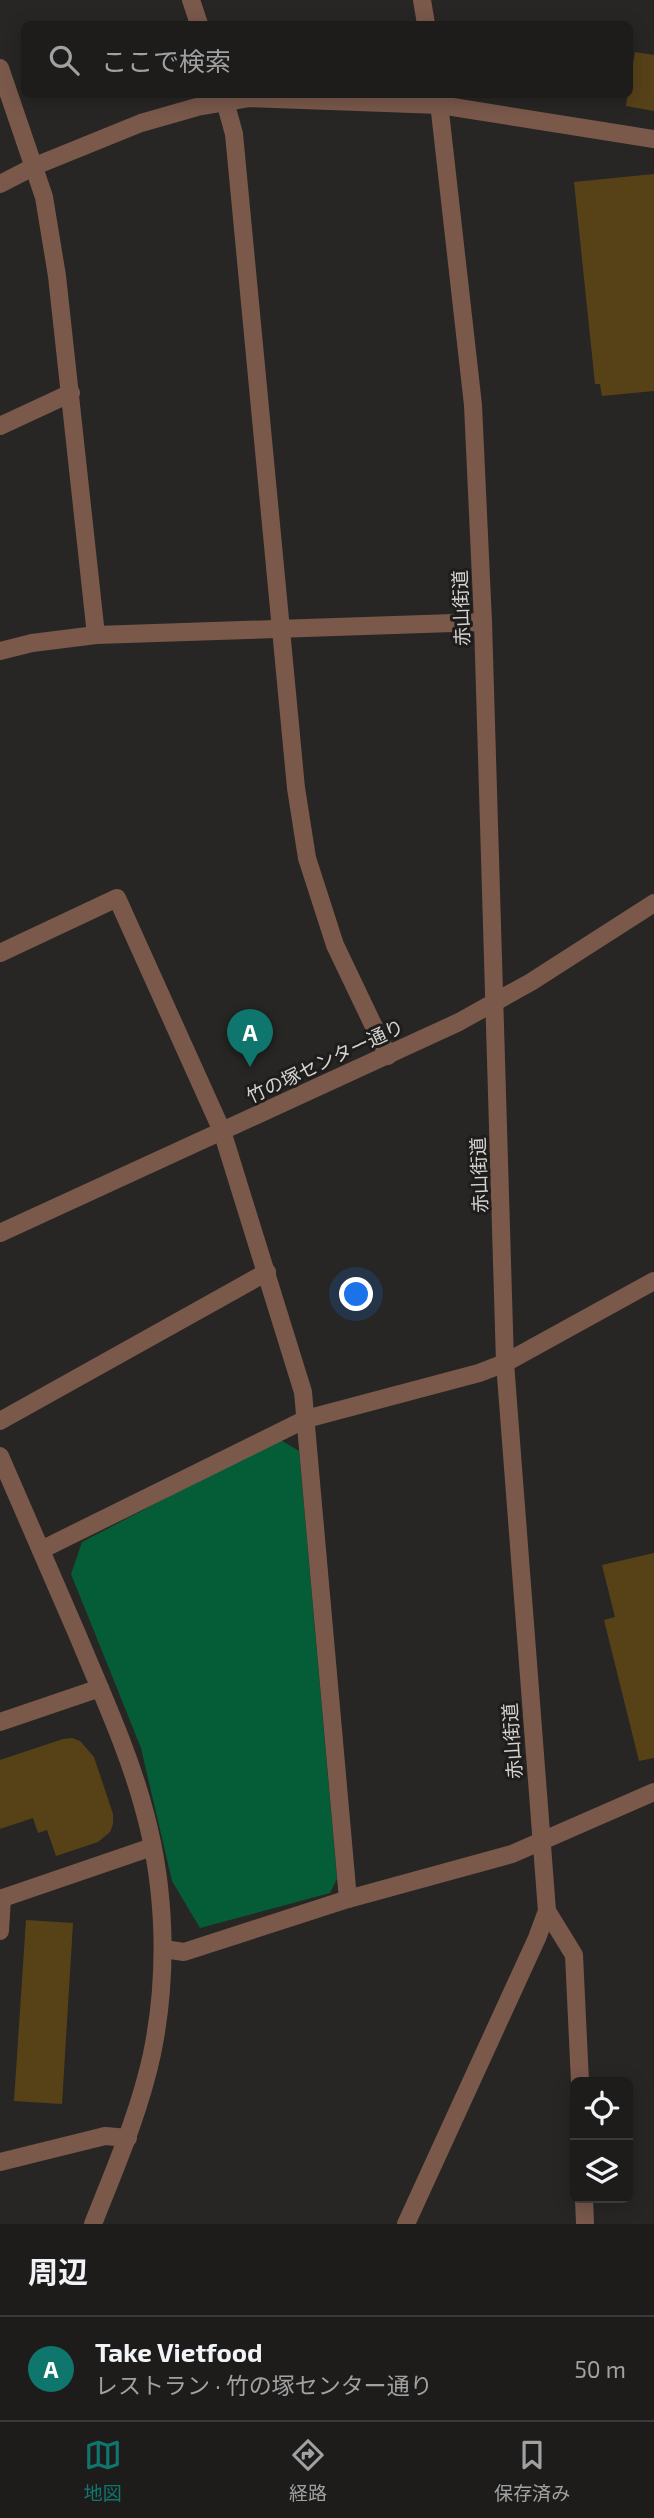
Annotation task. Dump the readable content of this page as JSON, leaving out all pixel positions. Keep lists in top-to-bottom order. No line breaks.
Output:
{"streets":{"street":["赤山街道","竹の塚センター通り"]},"crossings":[["赤山街道","竹の塚センター通り"]],"page":{"search":"ここで検索","pins":"A","heading":"周辺","list":[{"mark":"A","name":"Take Vietfood","note":"レストラン · 竹の塚センター通り","value":"50 m"}],"nav":["地図","経路","保存済み"]}}
